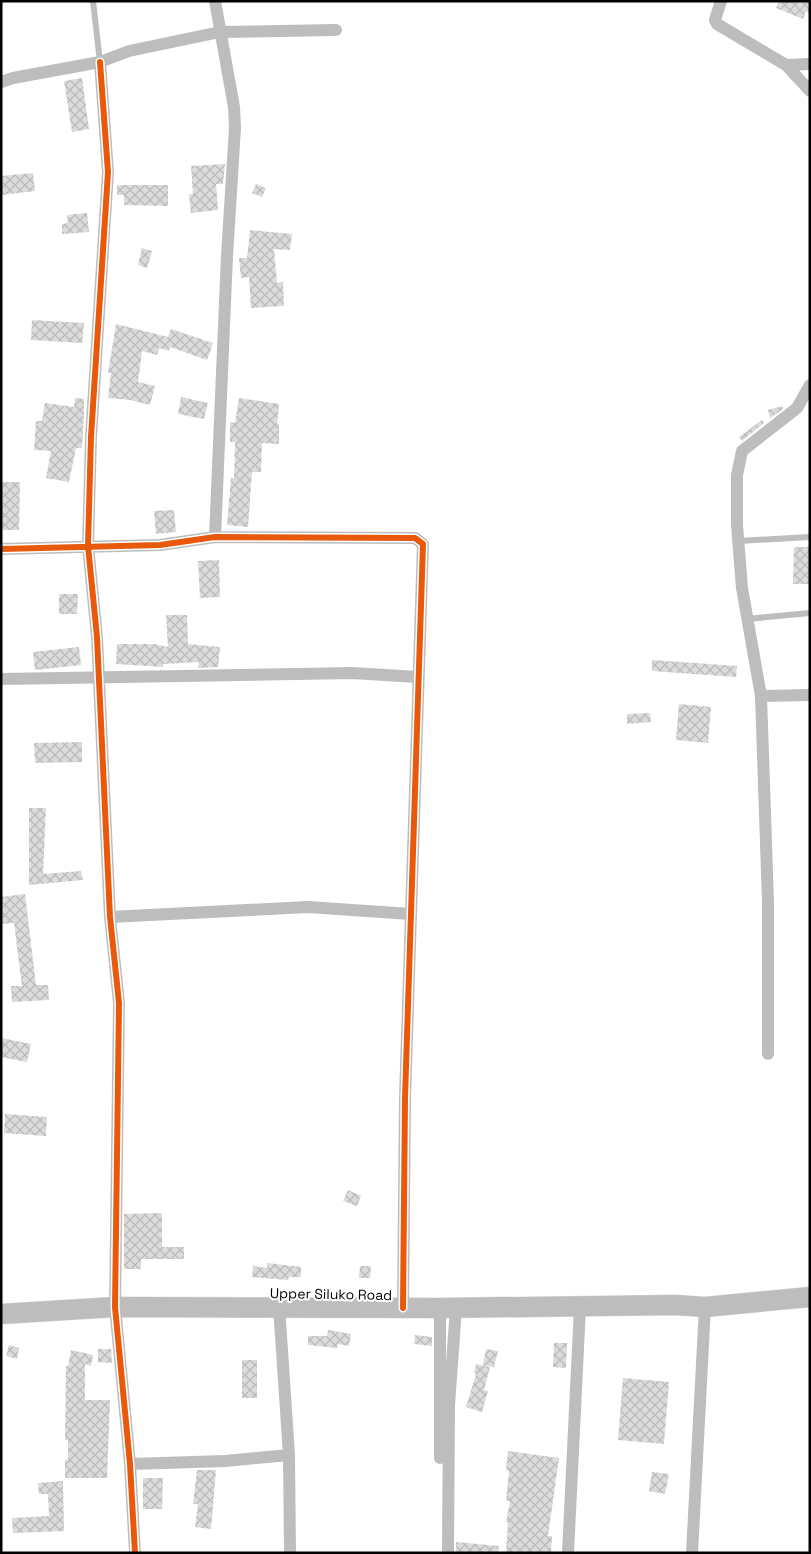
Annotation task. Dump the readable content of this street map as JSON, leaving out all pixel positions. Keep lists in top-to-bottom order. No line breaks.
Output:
{"streets":{"main road":["Upper Siluko Road"]}}
